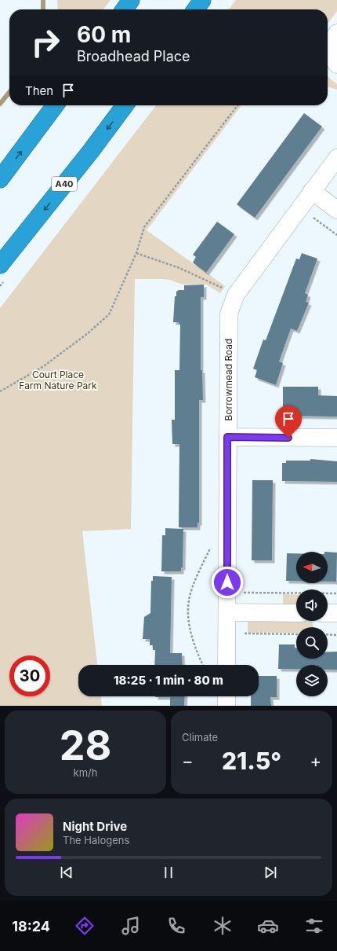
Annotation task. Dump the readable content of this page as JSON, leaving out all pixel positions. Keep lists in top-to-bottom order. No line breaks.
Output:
{"streets":{"highway":["A40"],"street":["Borrowmead Road"]},"parks":["Court Place Farm Nature Park"],"north":"left","page":{"turn":["60 m","Broadhead Place"],"then":"Then","limit":"30","trip":"18:25 · 1 min · 80 m","tile":[["28","km/h"],"Climate"],"heat":["−","21.5°","+"],"song":["Night Drive","The Halogens"],"tabs":"18:24"}}
